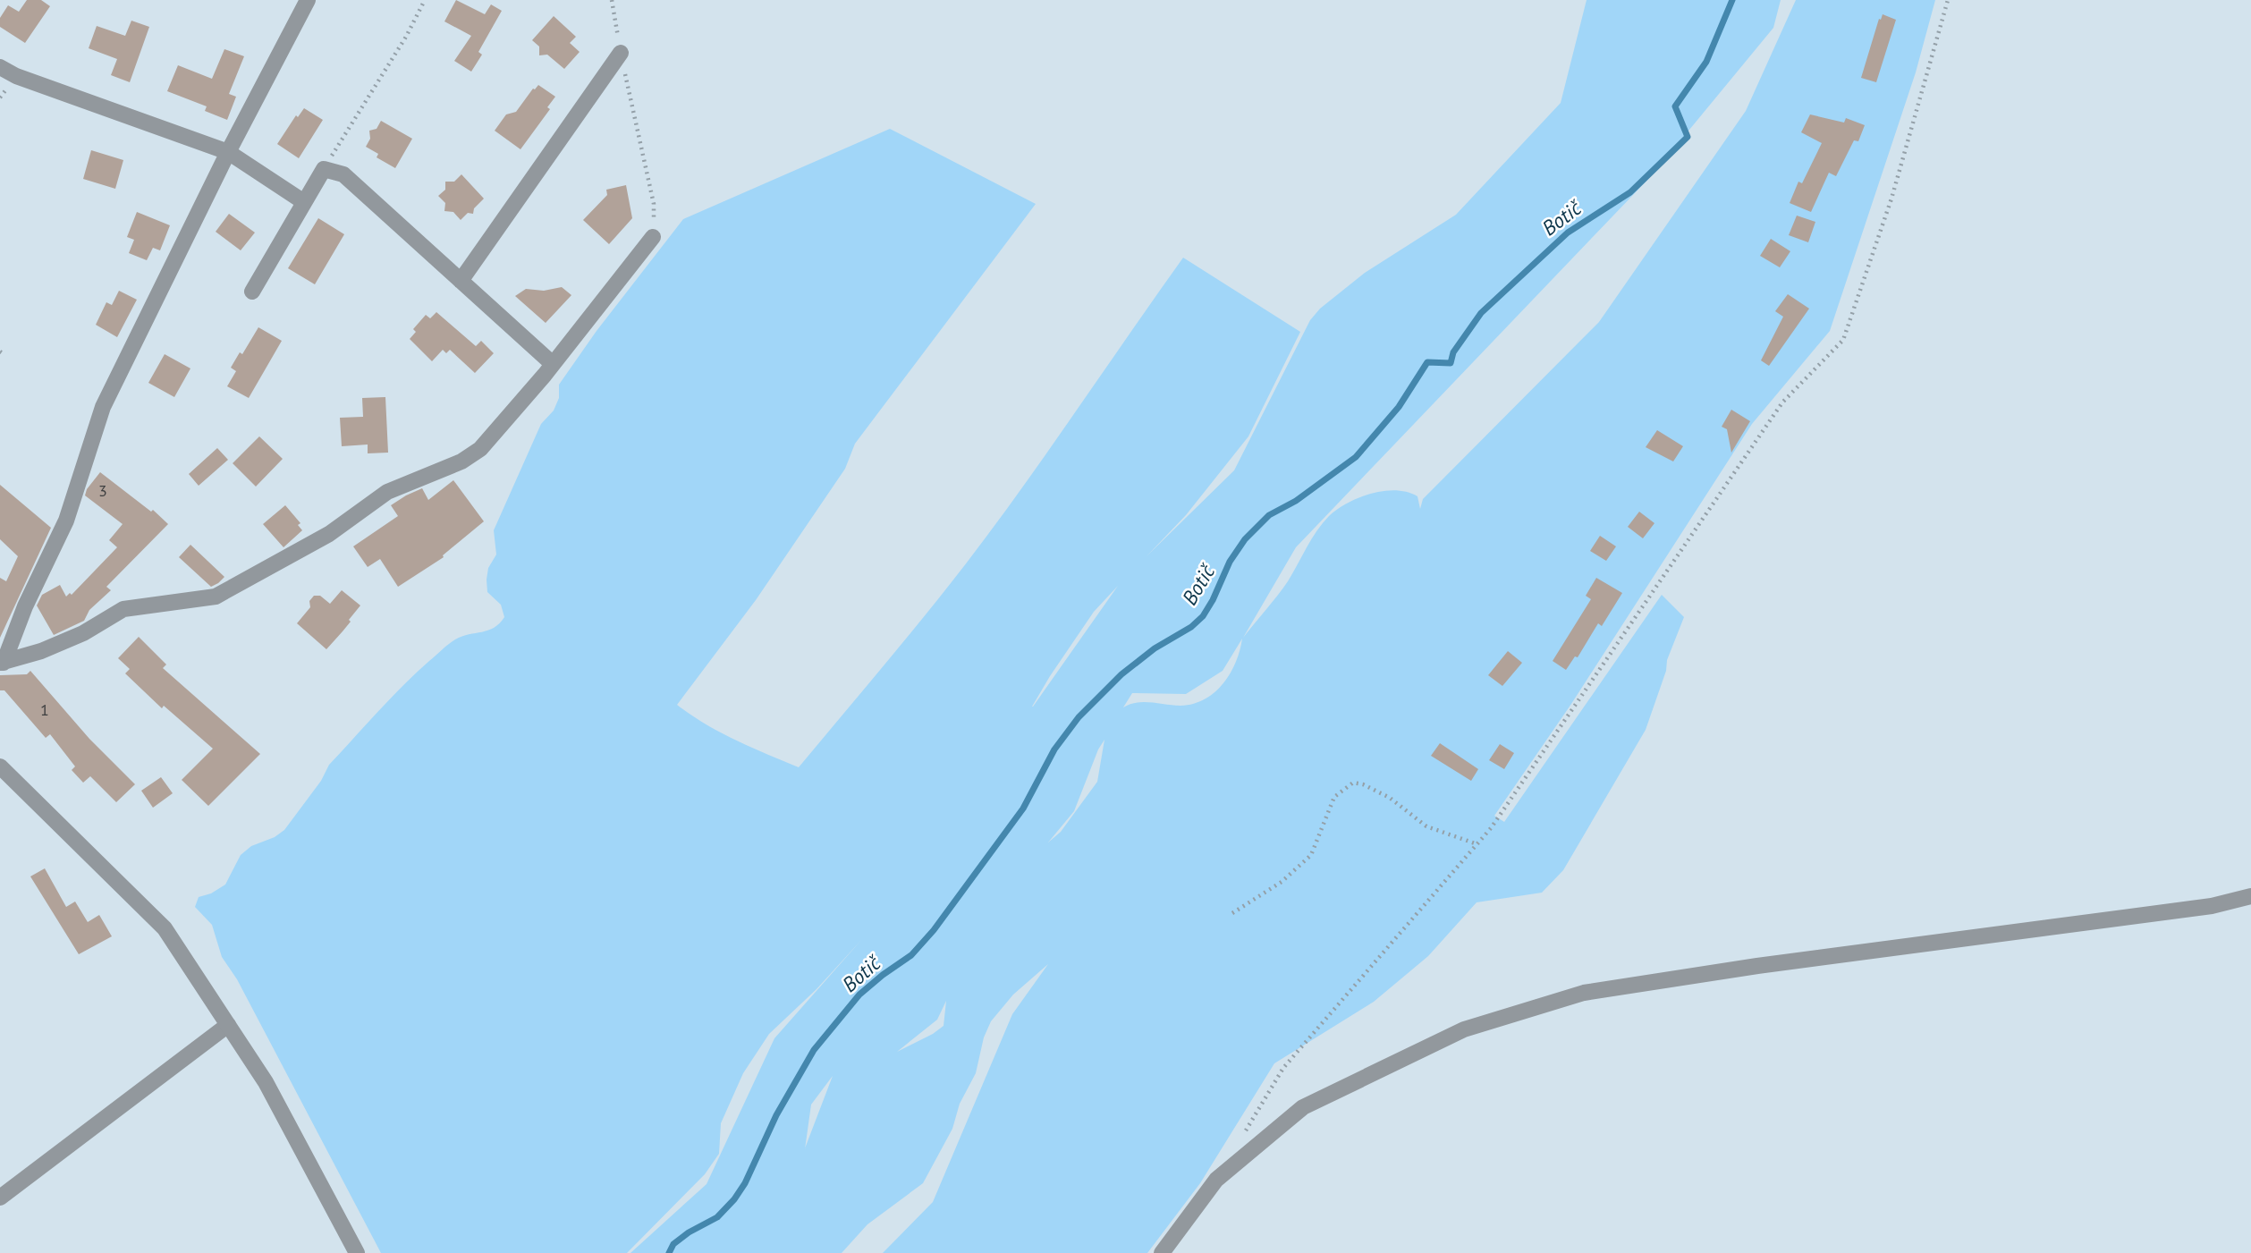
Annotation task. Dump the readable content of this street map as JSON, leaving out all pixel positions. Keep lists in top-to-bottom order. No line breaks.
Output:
{"water":["Botič"],"house_numbers":["3","1"]}
